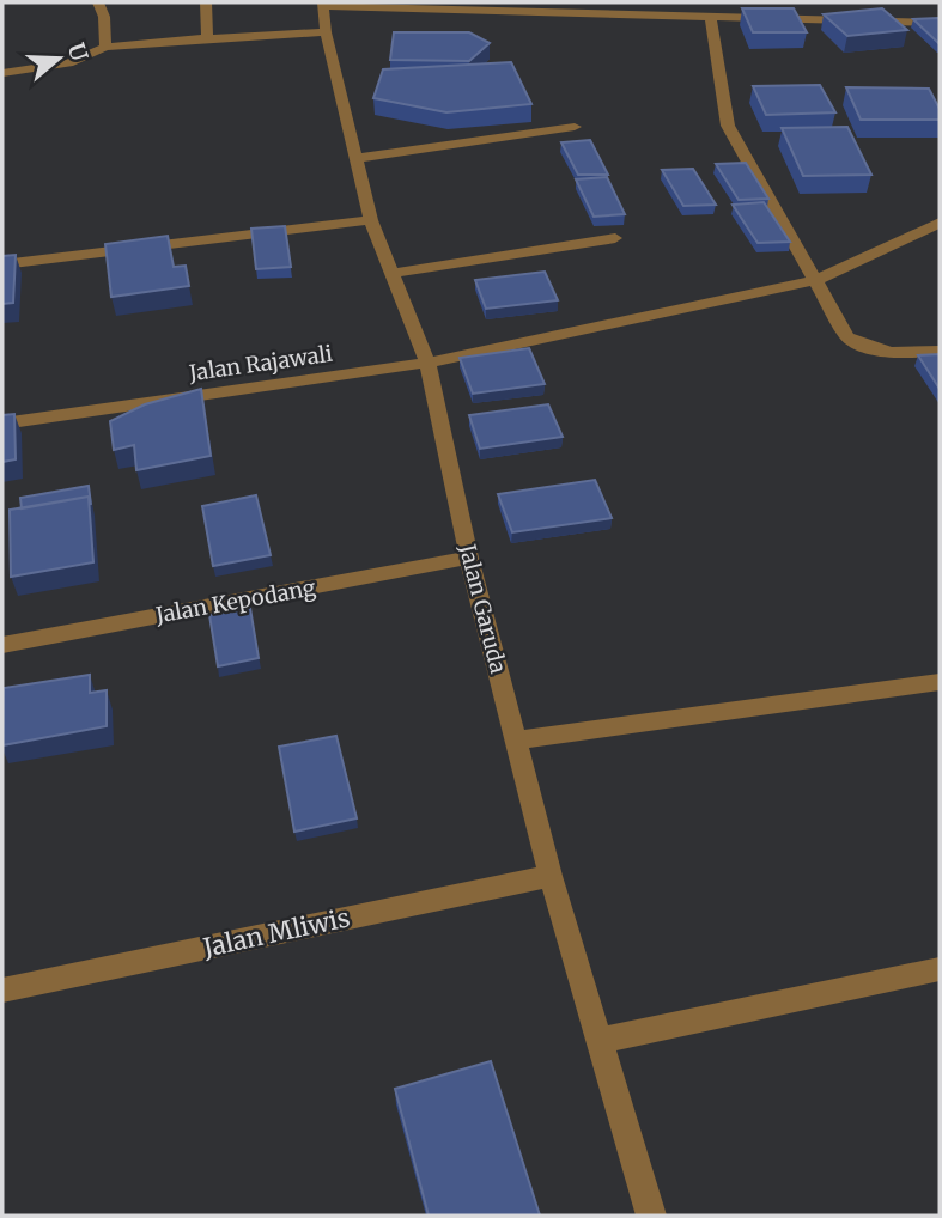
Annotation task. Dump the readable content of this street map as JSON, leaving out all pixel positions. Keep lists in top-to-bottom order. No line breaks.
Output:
{"streets":{"street":["Jalan Rajawali","Jalan Kepodang","Jalan Garuda","Jalan Mliwis"]},"crossings":[["Jalan Rajawali","Jalan Garuda"],["Jalan Kepodang","Jalan Garuda"],["Jalan Garuda","Jalan Mliwis"]],"north":"right"}
